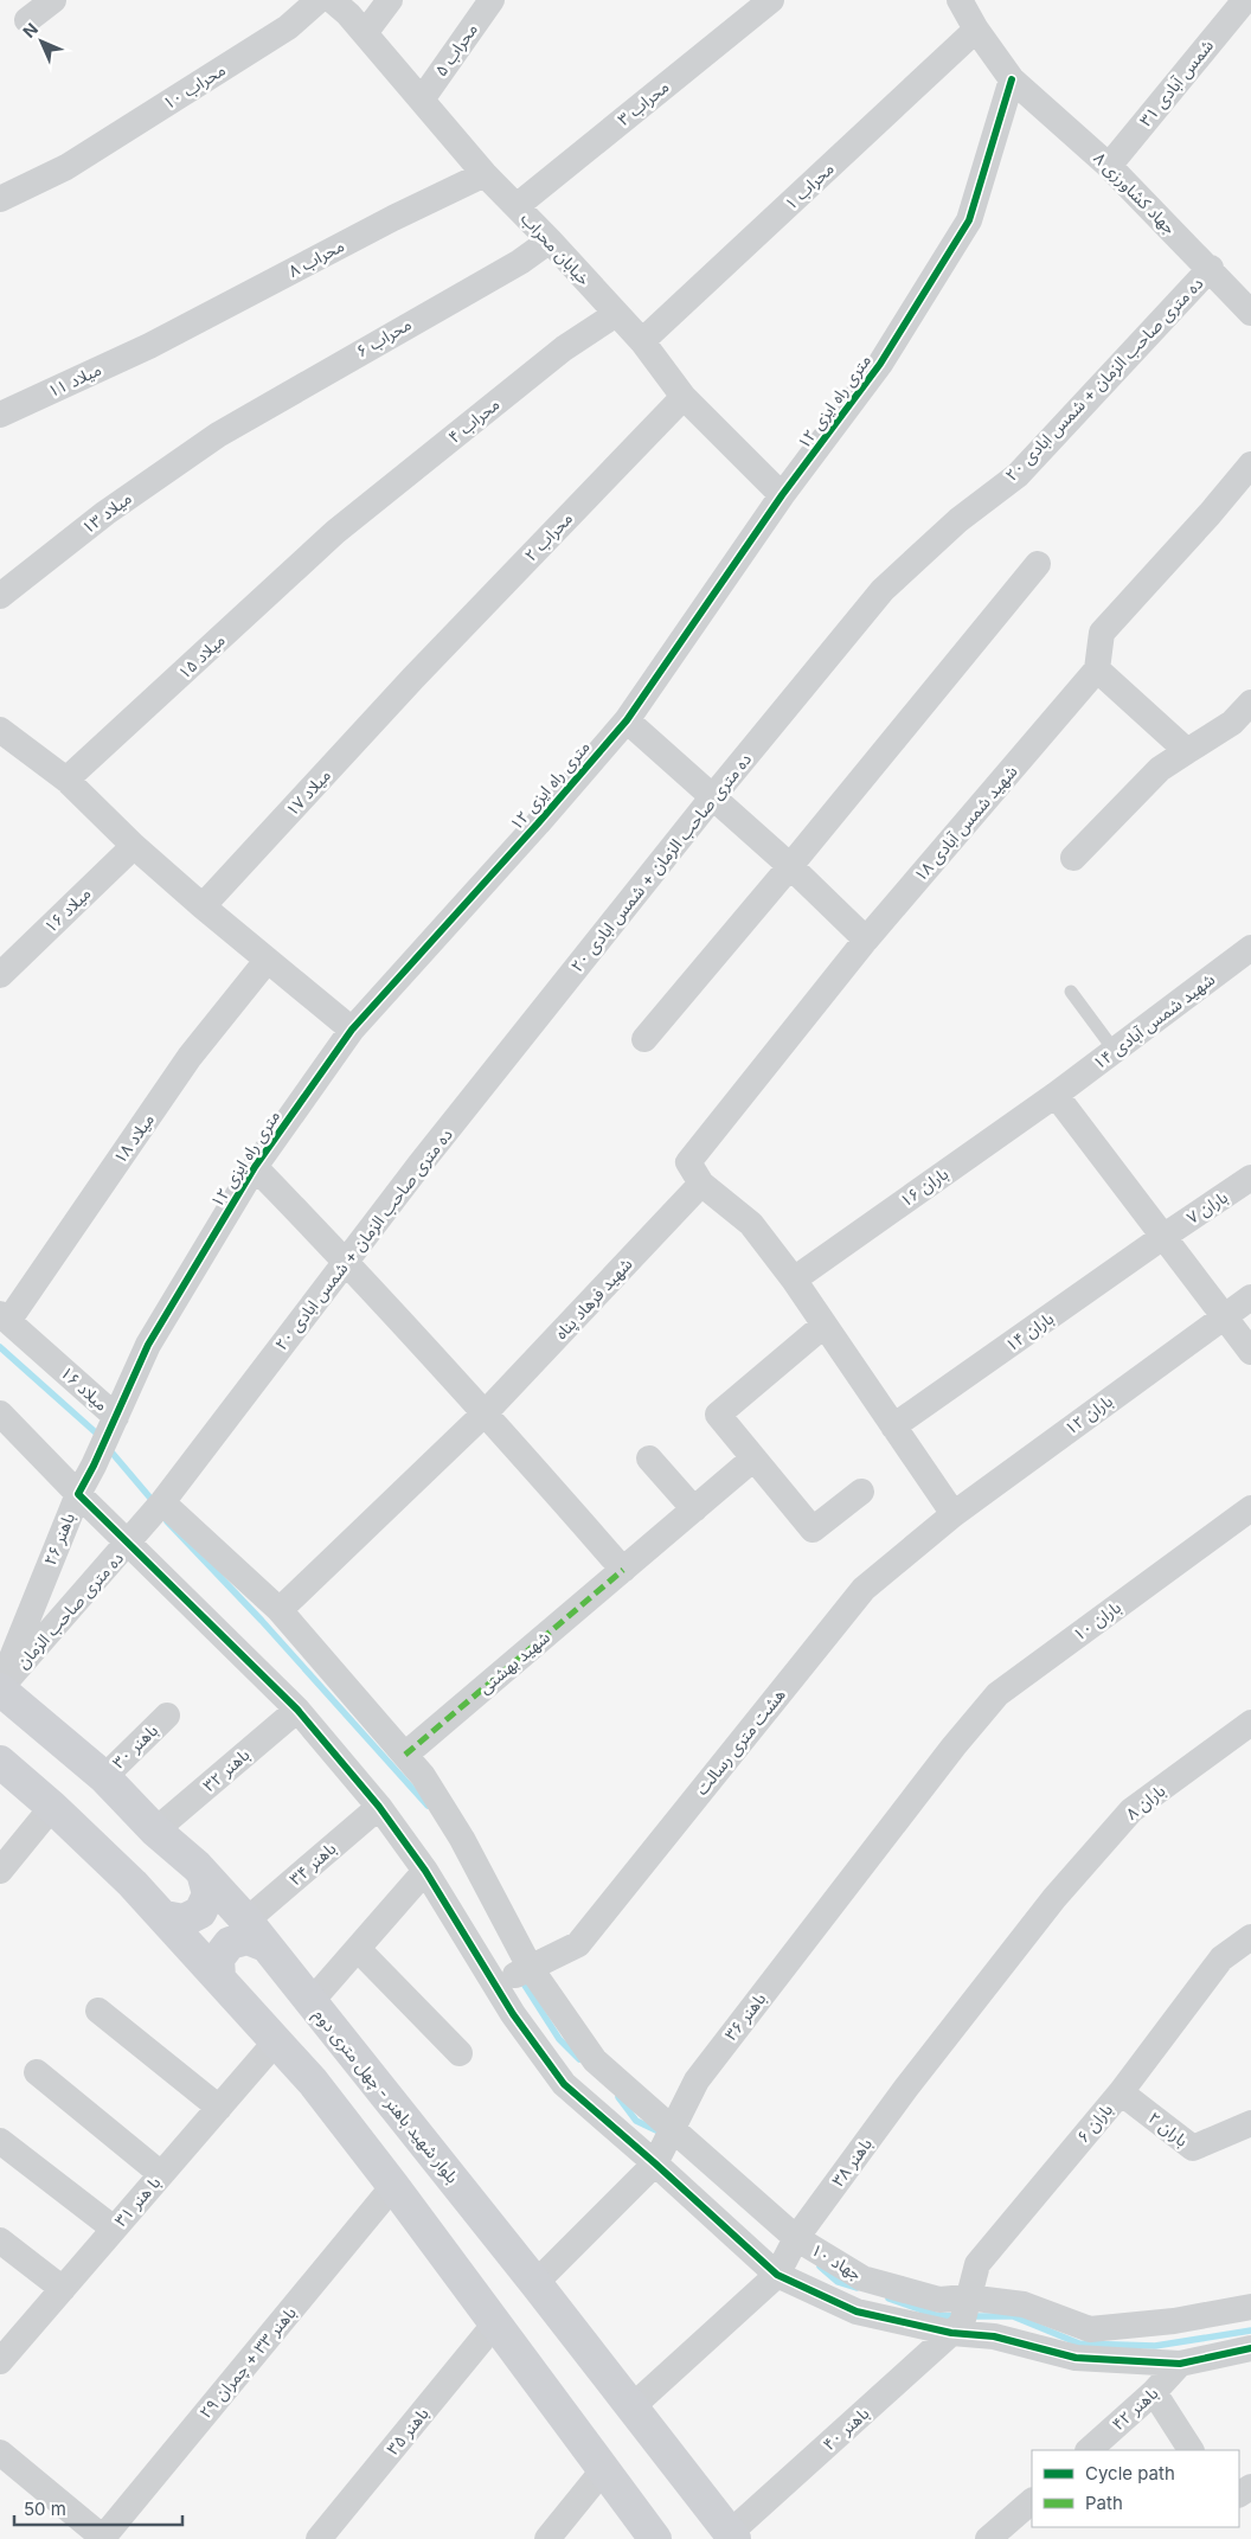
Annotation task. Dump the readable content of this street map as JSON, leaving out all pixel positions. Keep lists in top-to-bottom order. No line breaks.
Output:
{"streets":{"street":["محراب ۵","شمس آبادی ۳۱","محراب ۱۰","محراب ۳","محراب ۱","جهاد کشاورزی ۸","خیابان محراب","محراب ۸","محراب ۶","ده متری صاحب الزمان + شمس ابادی ۲۰","میلاد ۱۱","۱۲ متری راه ایزی","محراب ۴","میلاد ۱۳","محراب ۲","میلاد ۱۵","میلاد ۱۷","شهید شمس آبادی ۱۸","میلاد ۱۶","شهید شمس آبادی ۱۴","میلاد ۱۸","باران ۱۶","باران ۷","شهید فرهاد پناه","باران ۱۴","باران ۱۲","باهنر ۲۶","ده متری صاحب الزمان","باران ۱۰","شهید بهشتی","هشت متری رسالت","باهنر ۳۰","باهنر ۳۲","باران ۸","باهنر ۳۴","باهنر ۳۶","بلوار شهید باهنر - چهل متری دوم","باران ۶","باران ۲","باهنر ۳۸","با هنر ۳۱","جهاد ۱۰","باهنر ۳۳ + چمران ۲۹","باهنر ۴۲","باهنر ۴۰","باهنر ۳۵"]},"crossings":[["محراب ۵","خیابان محراب"],["شمس آبادی ۳۱","جهاد کشاورزی ۸"],["محراب ۳","خیابان محراب"],["محراب ۱","جهاد کشاورزی ۸"],["محراب ۱","خیابان محراب"],["جهاد کشاورزی ۸","ده متری صاحب الزمان + شمس ابادی ۲۰"],["جهاد کشاورزی ۸","۱۲ متری راه ایزی"],["خیابان محراب","محراب ۸"],["خیابان محراب","محراب ۶"],["خیابان محراب","۱۲ متری راه ایزی"],["خیابان محراب","محراب ۴"],["خیابان محراب","محراب ۲"],["محراب ۸","میلاد ۱۱"],["محراب ۶","میلاد ۱۳"],["ده متری صاحب الزمان + شمس ابادی ۲۰","ده متری صاحب الزمان"],["ده متری صاحب الزمان + شمس ابادی ۲۰","جهاد ۱۰"],["۱۲ متری راه ایزی","میلاد ۱۶"],["۱۲ متری راه ایزی","باهنر ۲۶"],["محراب ۴","میلاد ۱۵"],["محراب ۲","میلاد ۱۷"],["شهید شمس آبادی ۱۸","شهید فرهاد پناه"],["میلاد ۱۶","میلاد ۱۸"],["شهید شمس آبادی ۱۴","باران ۱۶"],["باران ۷","باران ۱۴"],["شهید فرهاد پناه","جهاد ۱۰"],["باران ۱۲","هشت متری رسالت"],["باهنر ۲۶","ده متری صاحب الزمان"],["باهنر ۲۶","بلوار شهید باهنر - چهل متری دوم"],["ده متری صاحب الزمان","بلوار شهید باهنر - چهل متری دوم"],["ده متری صاحب الزمان","جهاد ۱۰"],["باران ۱۰","باهنر ۳۶"],["شهید بهشتی","جهاد ۱۰"],["هشت متری رسالت","جهاد ۱۰"],["باهنر ۳۰","بلوار شهید باهنر - چهل متری دوم"],["باهنر ۳۲","بلوار شهید باهنر - چهل متری دوم"],["باران ۸","باهنر ۳۸"],["باهنر ۳۴","بلوار شهید باهنر - چهل متری دوم"],["باهنر ۳۶","بلوار شهید باهنر - چهل متری دوم"],["باهنر ۳۶","جهاد ۱۰"],["بلوار شهید باهنر - چهل متری دوم","باهنر ۳۸"],["بلوار شهید باهنر - چهل متری دوم","باهنر ۴۰"],["باران ۶","باران ۲"],["باران ۶","جهاد ۱۰"],["باران ۶","باهنر ۴۰"],["باهنر ۳۸","جهاد ۱۰"],["جهاد ۱۰","باهنر ۴۰"]],"legend":["Cycle path","Path"],"scale_bar":"50 m","north":"top left"}
